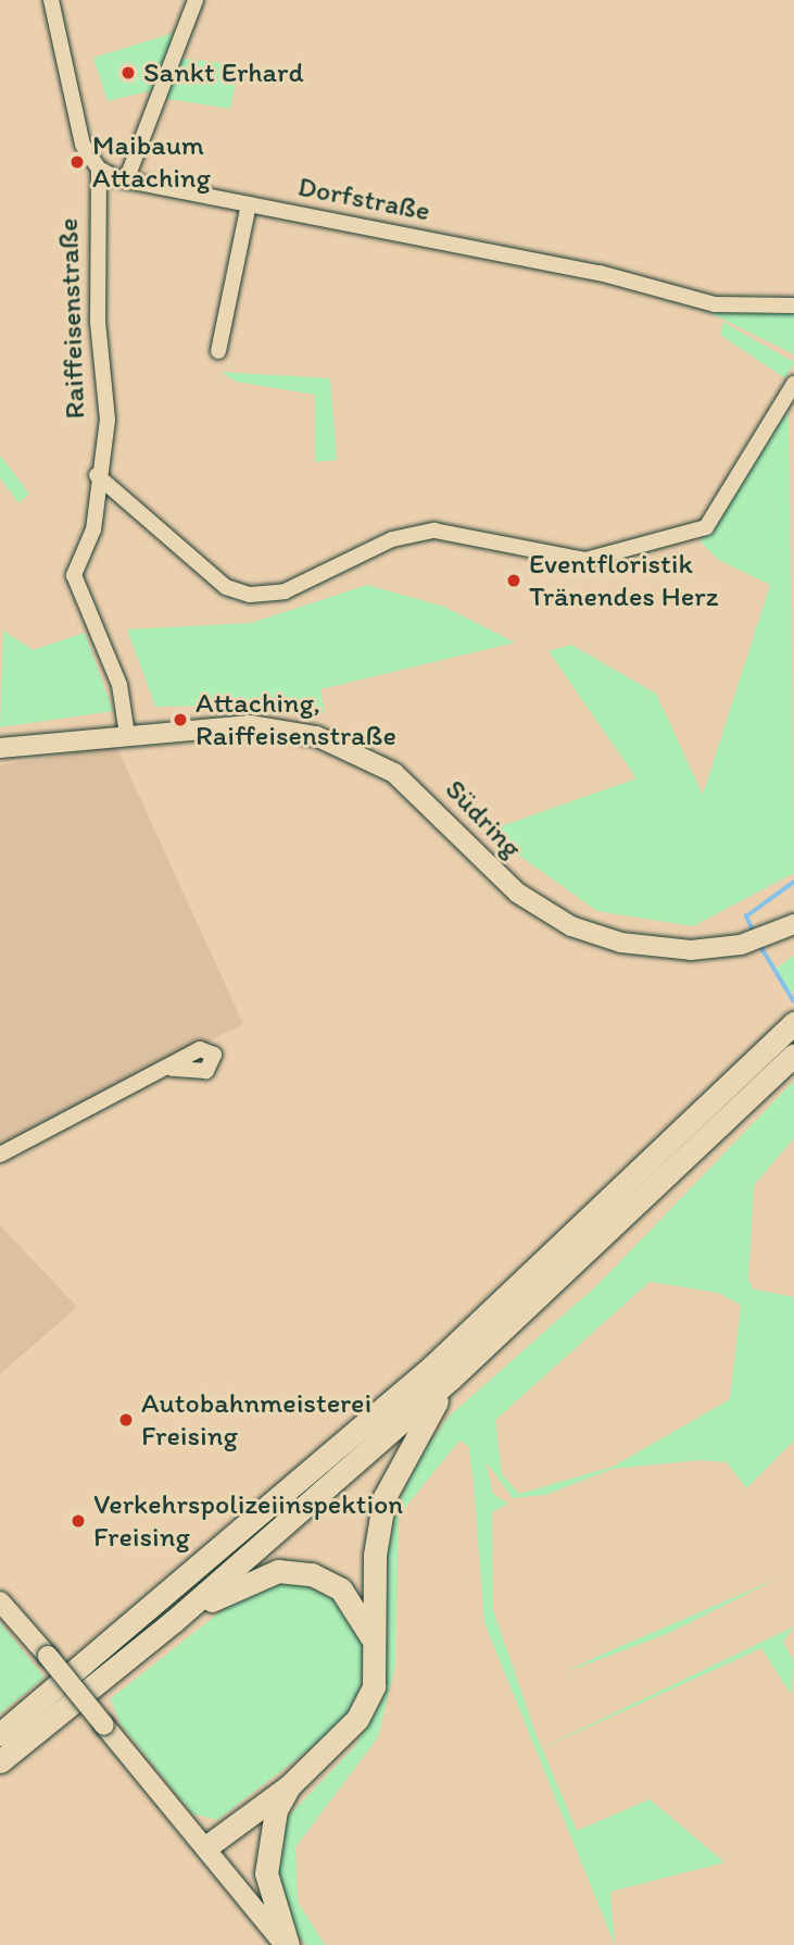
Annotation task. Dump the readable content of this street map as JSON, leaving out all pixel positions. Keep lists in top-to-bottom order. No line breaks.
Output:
{"streets":{"main road":["Südring"],"street":["Dorfstraße","Raiffeisenstraße"]},"crossings":[["Dorfstraße","Raiffeisenstraße"],["Raiffeisenstraße","Südring"]],"places":["Sankt Erhard","Maibaum Attaching","Eventfloristik Tränendes Herz","Attaching, Raiffeisenstraße","Autobahnmeisterei Freising","Verkehrspolizeiinspektion Freising"]}
